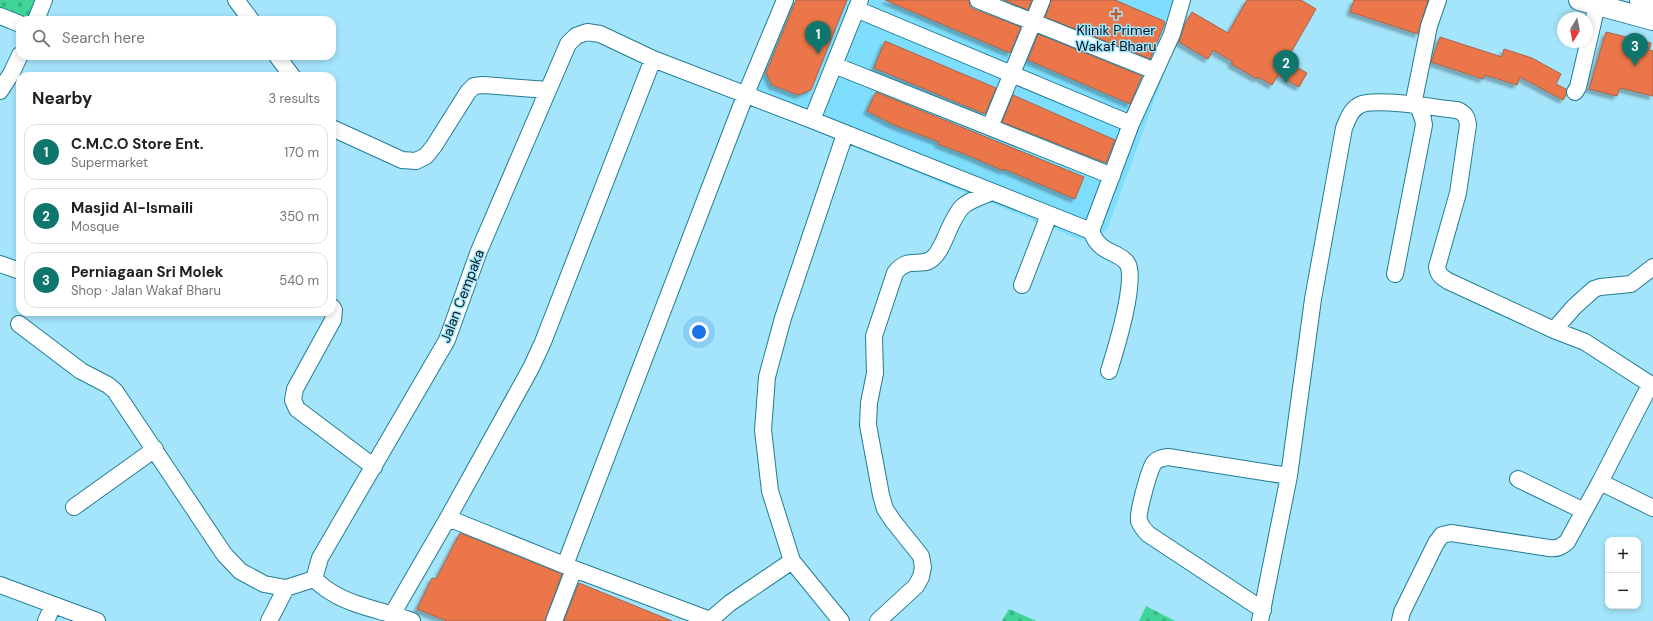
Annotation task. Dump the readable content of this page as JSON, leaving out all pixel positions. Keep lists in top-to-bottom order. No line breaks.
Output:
{"streets":{"street":["Jalan Cempaka"]},"places":{"health":["Klinik Primer Wakaf Bharu"]},"north":"bottom","page":{"search":"Search here","pins":["1","3","2"],"heading":["Nearby","3 results"],"list":[{"mark":"1","name":"C.M.C.O Store Ent.","note":"Supermarket","value":"170 m"},{"mark":"2","name":"Masjid Al-Ismaili","note":"Mosque","value":"350 m"},{"mark":"3","name":"Perniagaan Sri Molek","note":"Shop · Jalan Wakaf Bharu","value":"540 m"}],"map_buttons":["+","−"]}}
